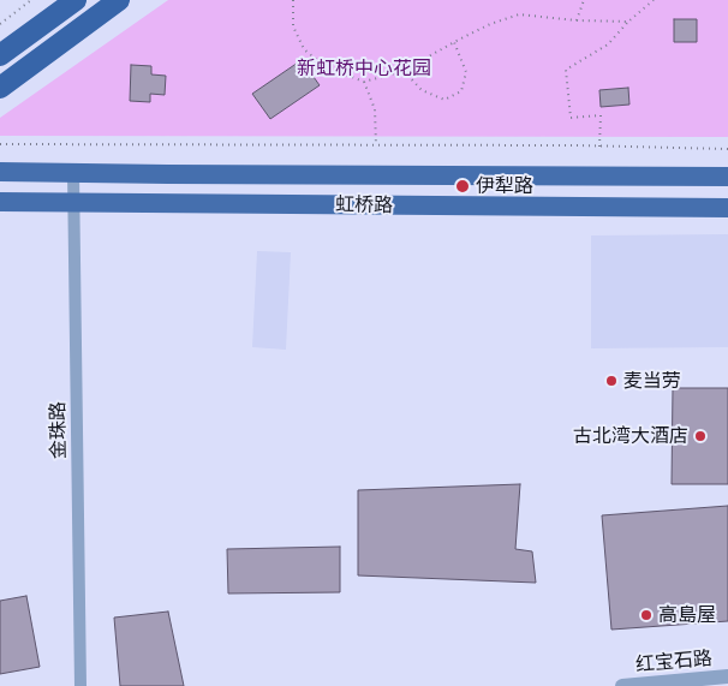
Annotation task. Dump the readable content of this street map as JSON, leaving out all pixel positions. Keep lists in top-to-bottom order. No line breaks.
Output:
{"streets":{"main road":["虹桥路"],"street":["金珠路","红宝石路"]},"crossings":[["虹桥路","金珠路"]],"parks":["新虹桥中心花园"],"places":["伊犁路","麦当劳","古北湾大酒店","高島屋"]}
